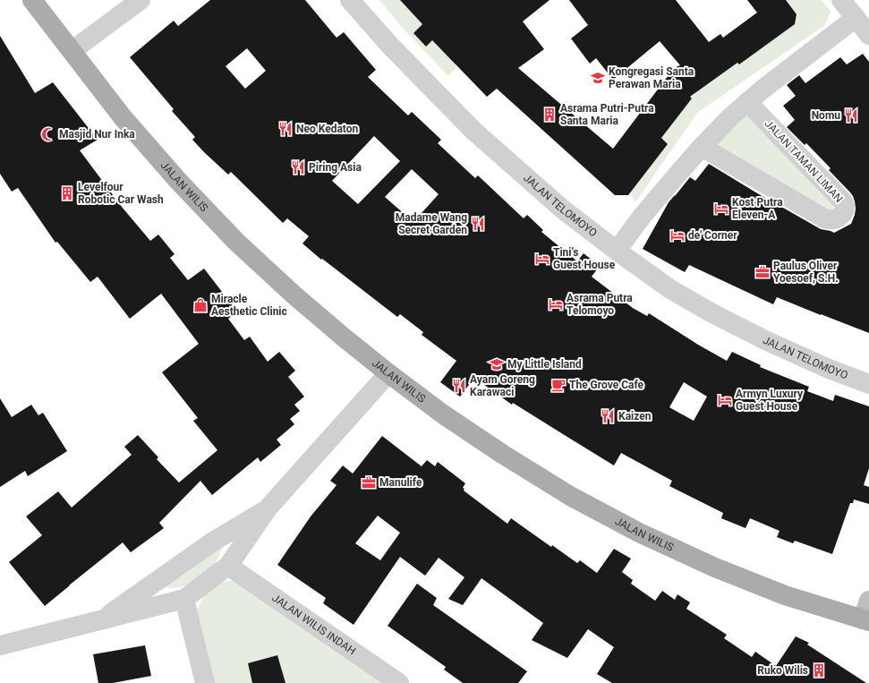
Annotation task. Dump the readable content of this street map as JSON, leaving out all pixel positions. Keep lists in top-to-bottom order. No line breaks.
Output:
{"streets":{"main road":["JALAN WILIS"],"street":["JALAN TAMAN LIMAN","JALAN TELOMOYO","JALAN WILIS INDAH"]},"places":{"school or university":["Kongregasi Santa Perawan Maria","My Little Island"],"building":["Asrama Putri-Putra Santa Maria","Levelfour Robotic Car Wash","Ruko Wilis"],"restaurant":["Nomu","Neo Kedaton","Piring Asia","Madame Wang Secret Garden","Ayam Goreng Karawaci","Kaizen"],"mosque":["Masjid Nur Inka"],"hotel":["Kost Putra Eleven-A","de' Corner","Tini’s Guest House","Asrama Putra Telomoyo","Armyn Luxury Guest House"],"office":["Paulus Oliver Yoesoef, S.H.","Manulife"],"shop":["Miracle Aesthetic Clinic"],"cafe":["The Grove Cafe"]}}
